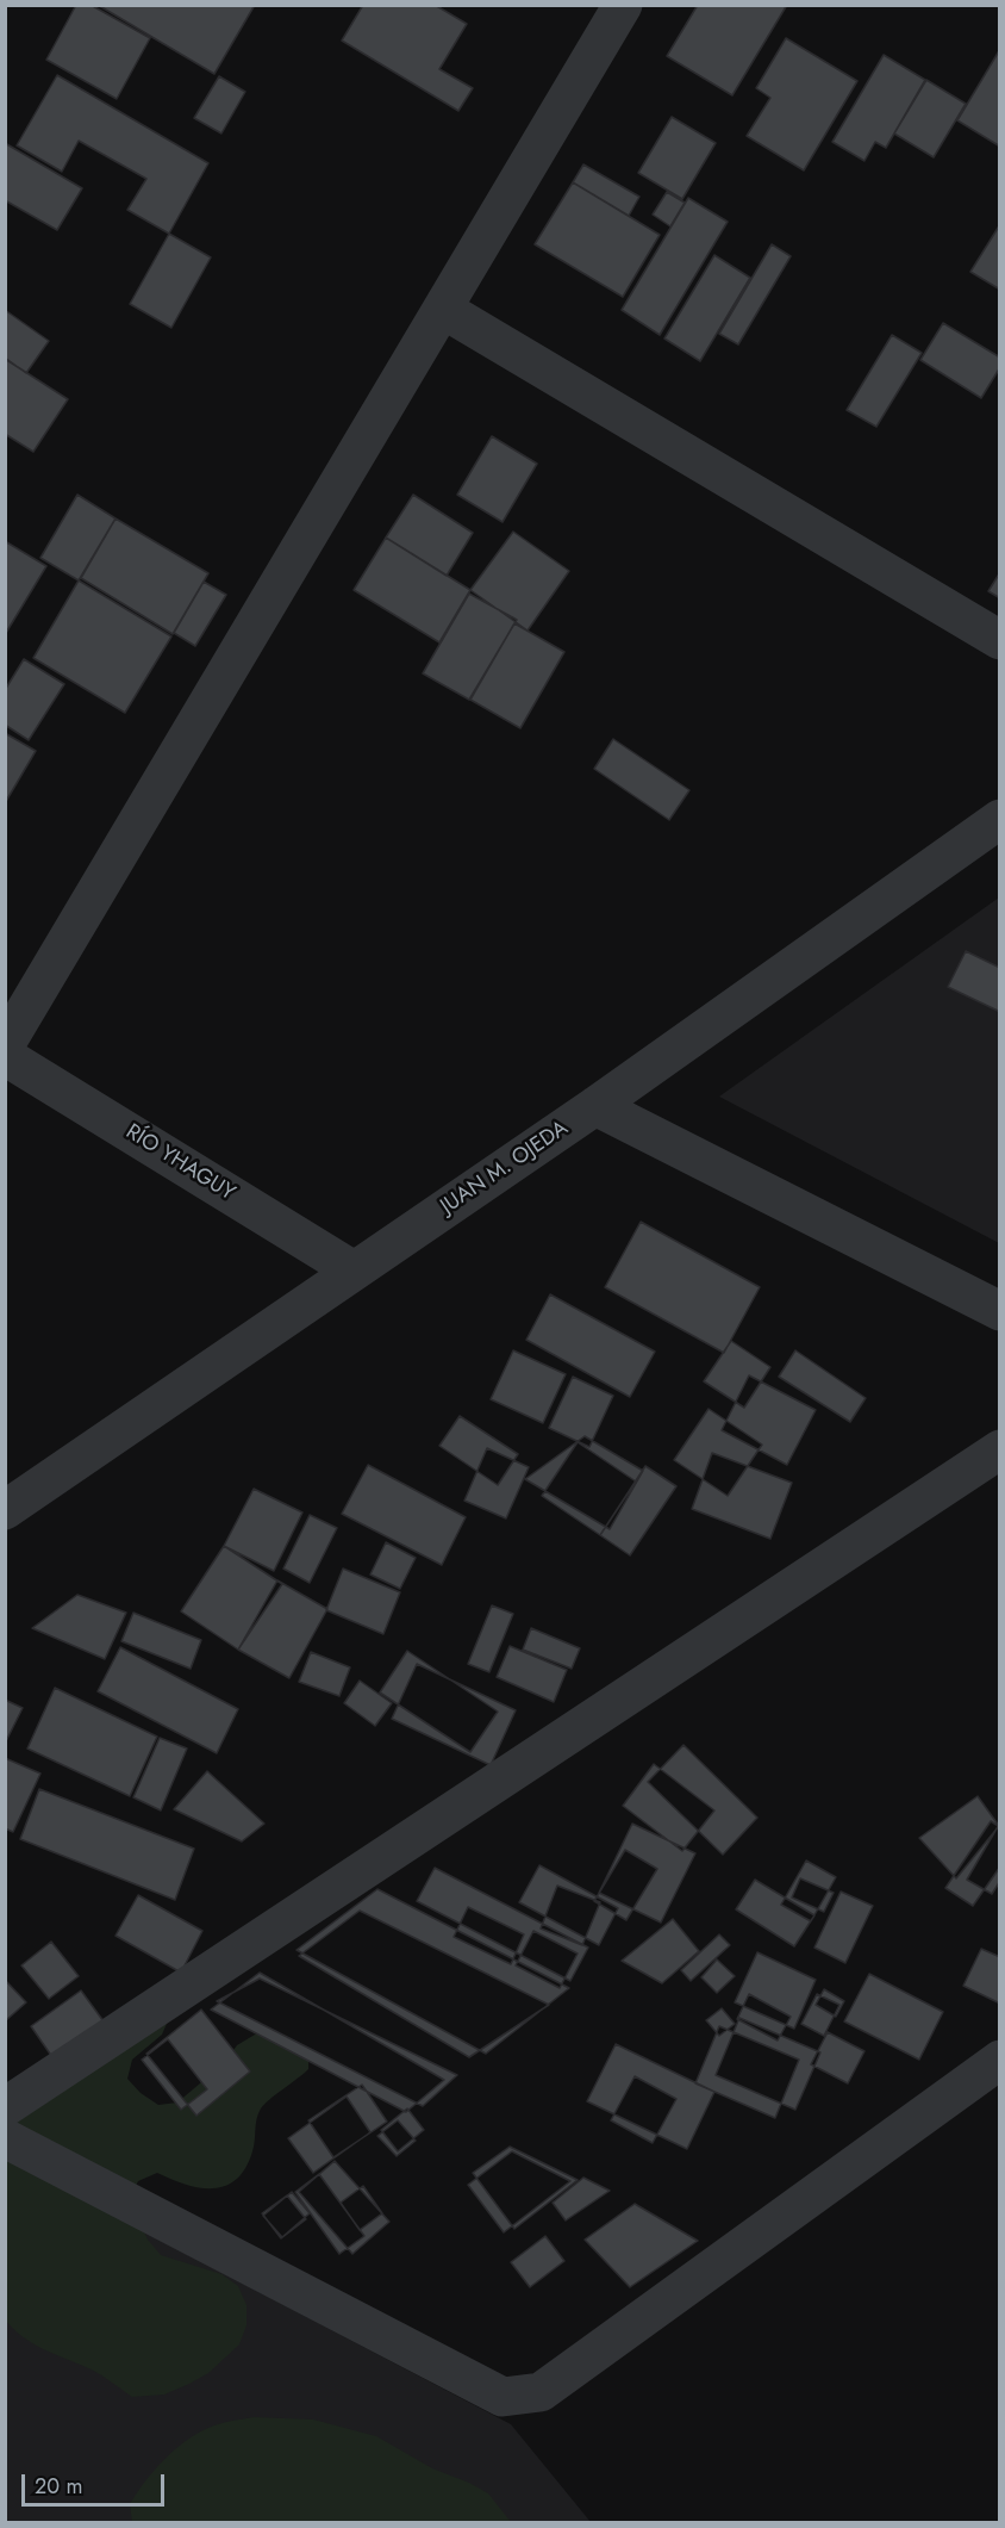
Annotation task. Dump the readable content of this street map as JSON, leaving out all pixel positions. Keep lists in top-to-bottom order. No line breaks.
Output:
{"streets":{"street":["RÍO YHAGUY","JUAN M. OJEDA"]},"crossings":[["RÍO YHAGUY","JUAN M. OJEDA"]],"scale_bar":"20 m"}
